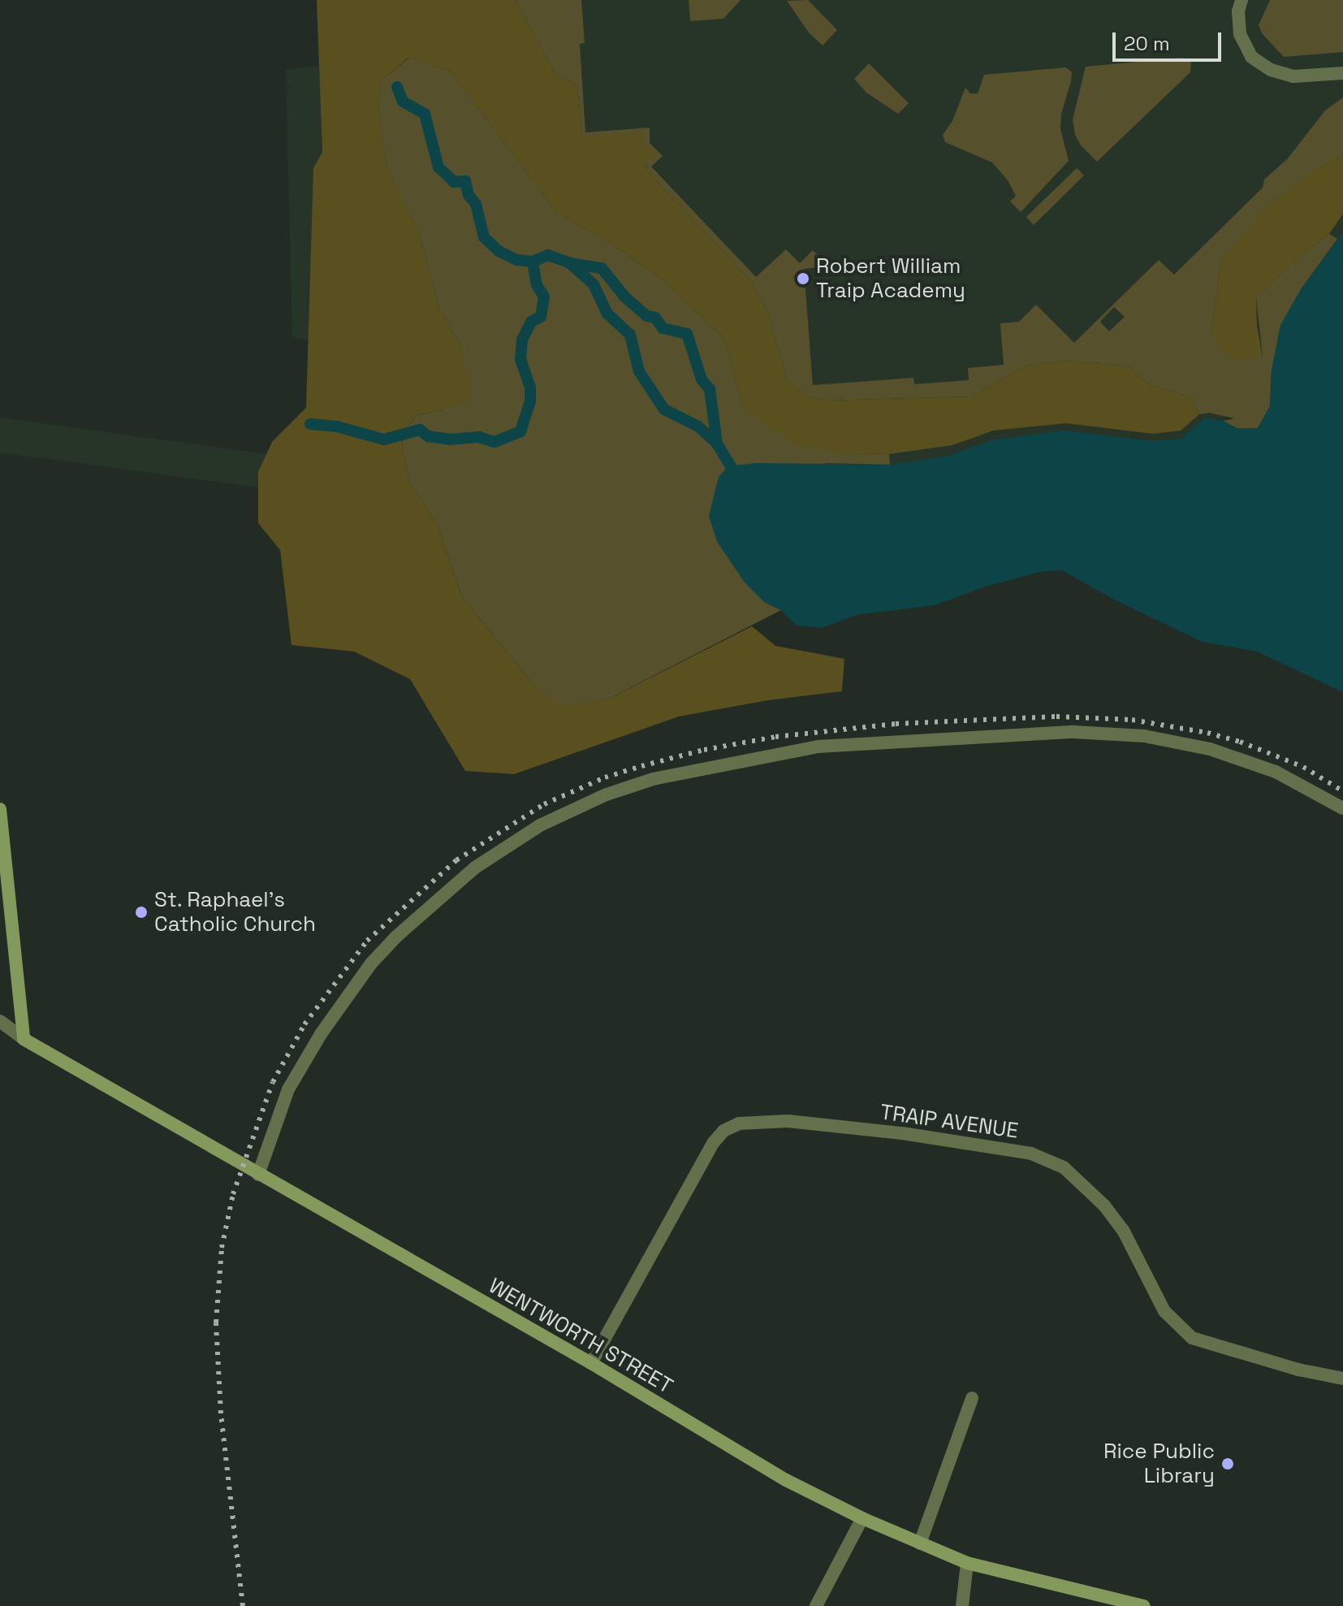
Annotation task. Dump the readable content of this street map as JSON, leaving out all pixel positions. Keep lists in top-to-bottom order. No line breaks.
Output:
{"streets":{"main road":["WENTWORTH STREET"],"street":["TRAIP AVENUE"]},"crossings":[["TRAIP AVENUE","WENTWORTH STREET"]],"places":["Robert William Traip Academy","St. Raphael's Catholic Church","Rice Public Library"],"scale_bar":"20 m"}
